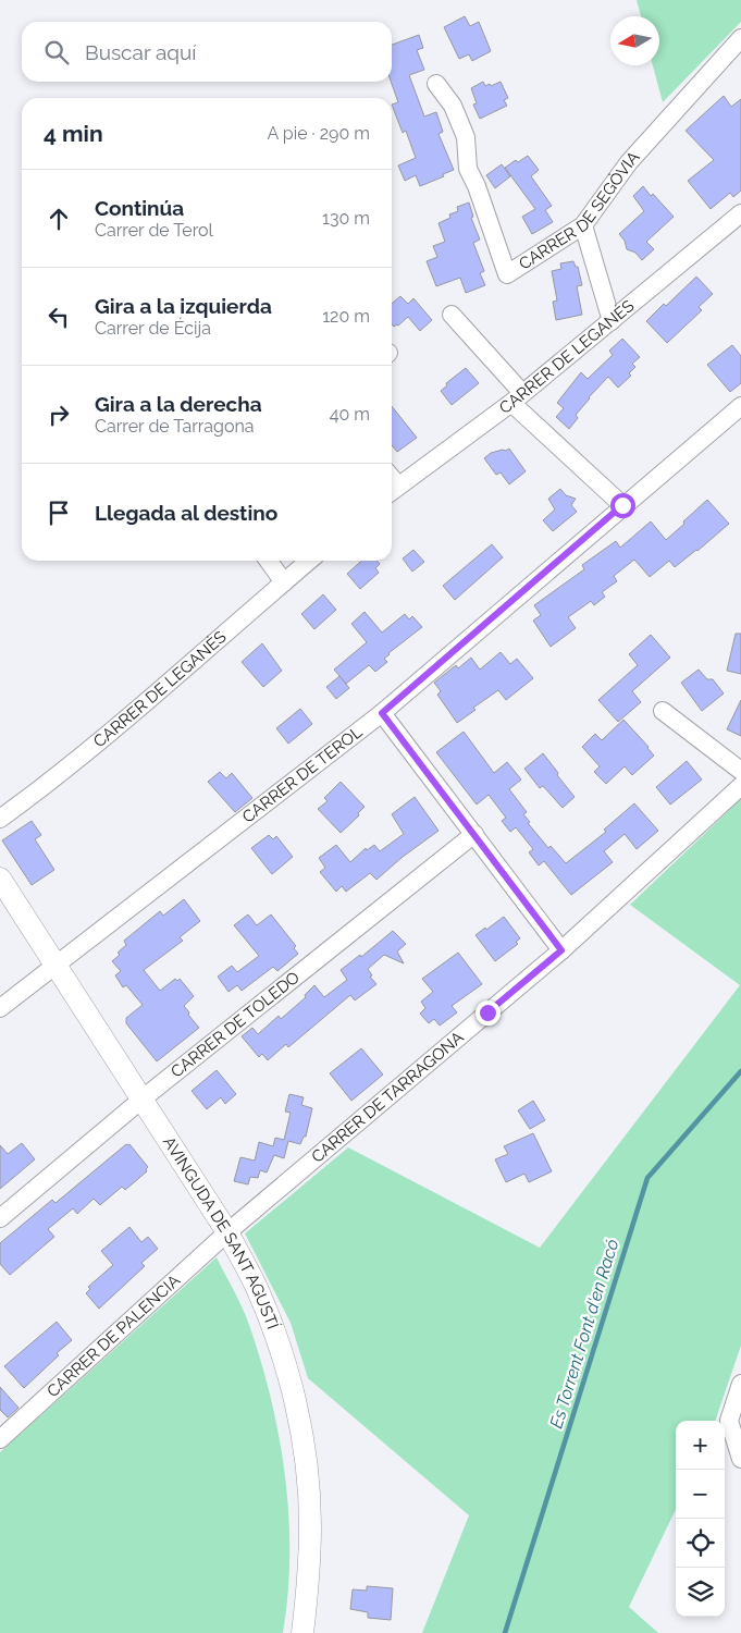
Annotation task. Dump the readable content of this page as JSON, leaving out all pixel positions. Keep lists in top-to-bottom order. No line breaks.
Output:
{"streets":{"street":["CARRER DE SEGÒVIA","CARRER DE LEGANÉS","CARRER DE TEROL","CARRER DE TOLEDO","CARRER DE TARRAGONA","AVINGUDA DE SANT AGUSTÍ","CARRER DE PALENCIA"]},"crossings":[["CARRER DE TEROL","AVINGUDA DE SANT AGUSTÍ"],["CARRER DE TOLEDO","AVINGUDA DE SANT AGUSTÍ"],["CARRER DE TARRAGONA","AVINGUDA DE SANT AGUSTÍ"],["CARRER DE TARRAGONA","CARRER DE PALENCIA"],["AVINGUDA DE SANT AGUSTÍ","CARRER DE PALENCIA"]],"water":["Es Torrent Font d'en Racó"],"north":"left","page":{"search":"Buscar aquí","heading":["4 min","A pie · 290 m"],"list":[["Continúa","Carrer de Terol","130 m"],["Gira a la izquierda","Carrer de Écija","120 m"],["Gira a la derecha","Carrer de Tarragona","40 m"],"Llegada al destino"],"map_buttons":["+","−"]}}
